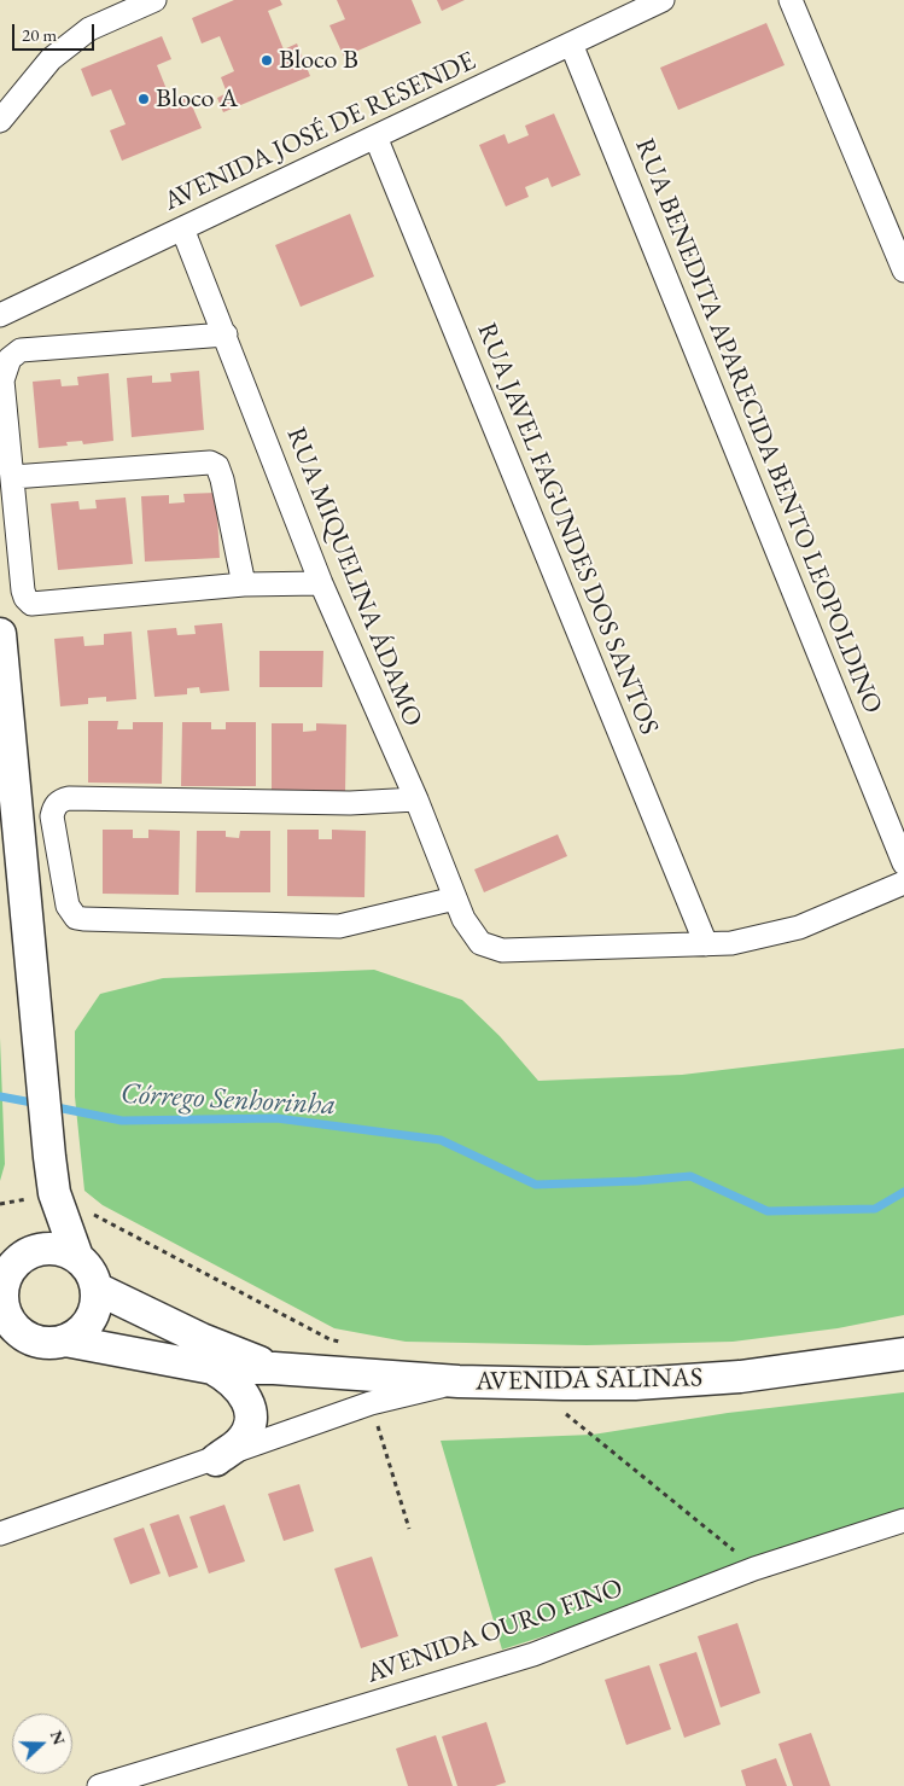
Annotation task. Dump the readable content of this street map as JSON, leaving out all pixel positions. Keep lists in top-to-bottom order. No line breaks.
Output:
{"streets":{"street":["AVENIDA JOSÉ DE RESENDE","RUA BENEDITA APARECIDA BENTO LEOPOLDINO","RUA JAVEL FAGUNDES DOS SANTOS","RUA MIQUELINA ÁDAMO","AVENIDA SALINAS","AVENIDA OURO FINO"]},"crossings":[["AVENIDA JOSÉ DE RESENDE","RUA BENEDITA APARECIDA BENTO LEOPOLDINO"],["AVENIDA JOSÉ DE RESENDE","RUA JAVEL FAGUNDES DOS SANTOS"],["AVENIDA JOSÉ DE RESENDE","RUA MIQUELINA ÁDAMO"],["RUA JAVEL FAGUNDES DOS SANTOS","RUA MIQUELINA ÁDAMO"]],"water":["Córrego Senhorinha"],"places":["Bloco B","Bloco A"],"scale_bar":"20 m","north":"right"}
